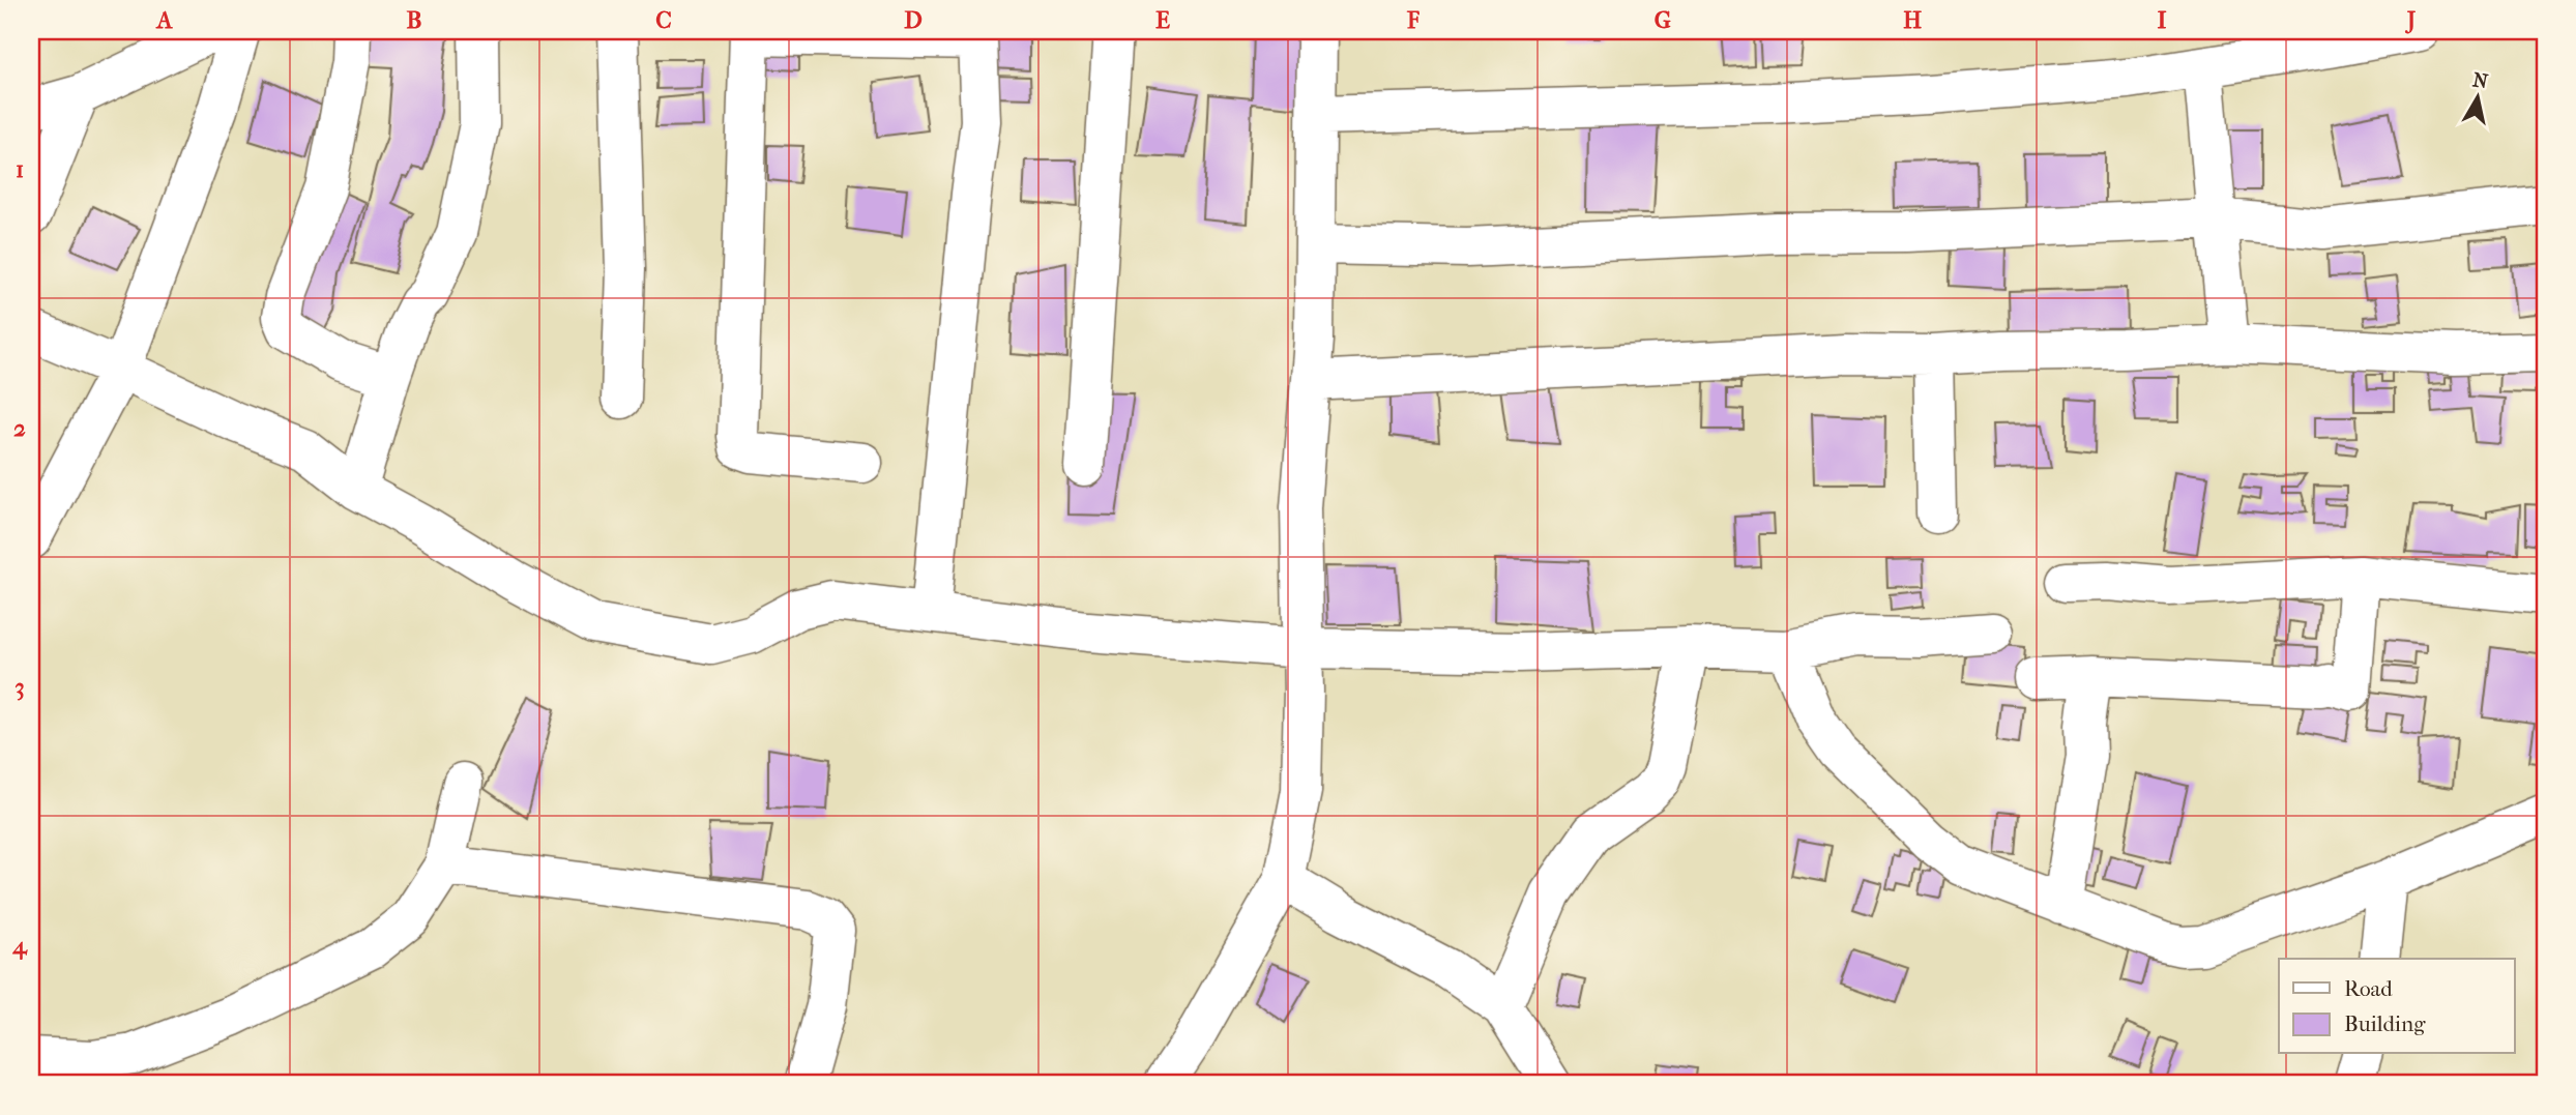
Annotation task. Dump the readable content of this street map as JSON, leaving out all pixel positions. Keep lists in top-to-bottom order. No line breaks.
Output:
{"legend":["Road","Building"],"north":"top","grid":{"columns":["A","B","C","D","E","F","G","H","I","J"],"rows":["1","2","3","4"]}}
